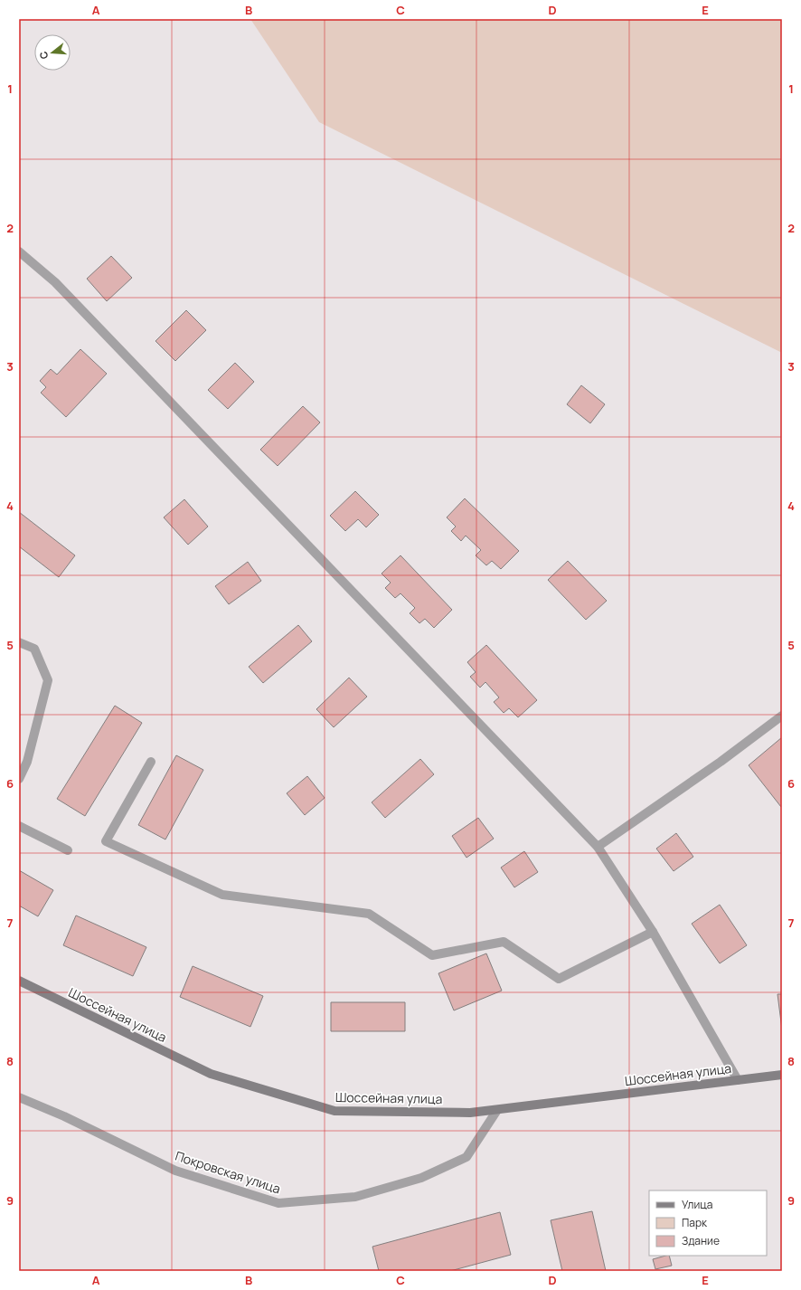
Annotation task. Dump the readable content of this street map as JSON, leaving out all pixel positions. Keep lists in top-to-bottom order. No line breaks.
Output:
{"streets":{"main road":["Шоссейная улица"],"street":["Покровская улица"]},"crossings":[["Шоссейная улица","Покровская улица"]],"legend":["Улица","Парк","Здание"],"north":"left","grid":{"columns":["A","B","C","D","E"],"rows":["1","2","3","4","5","6","7","8","9"]}}
